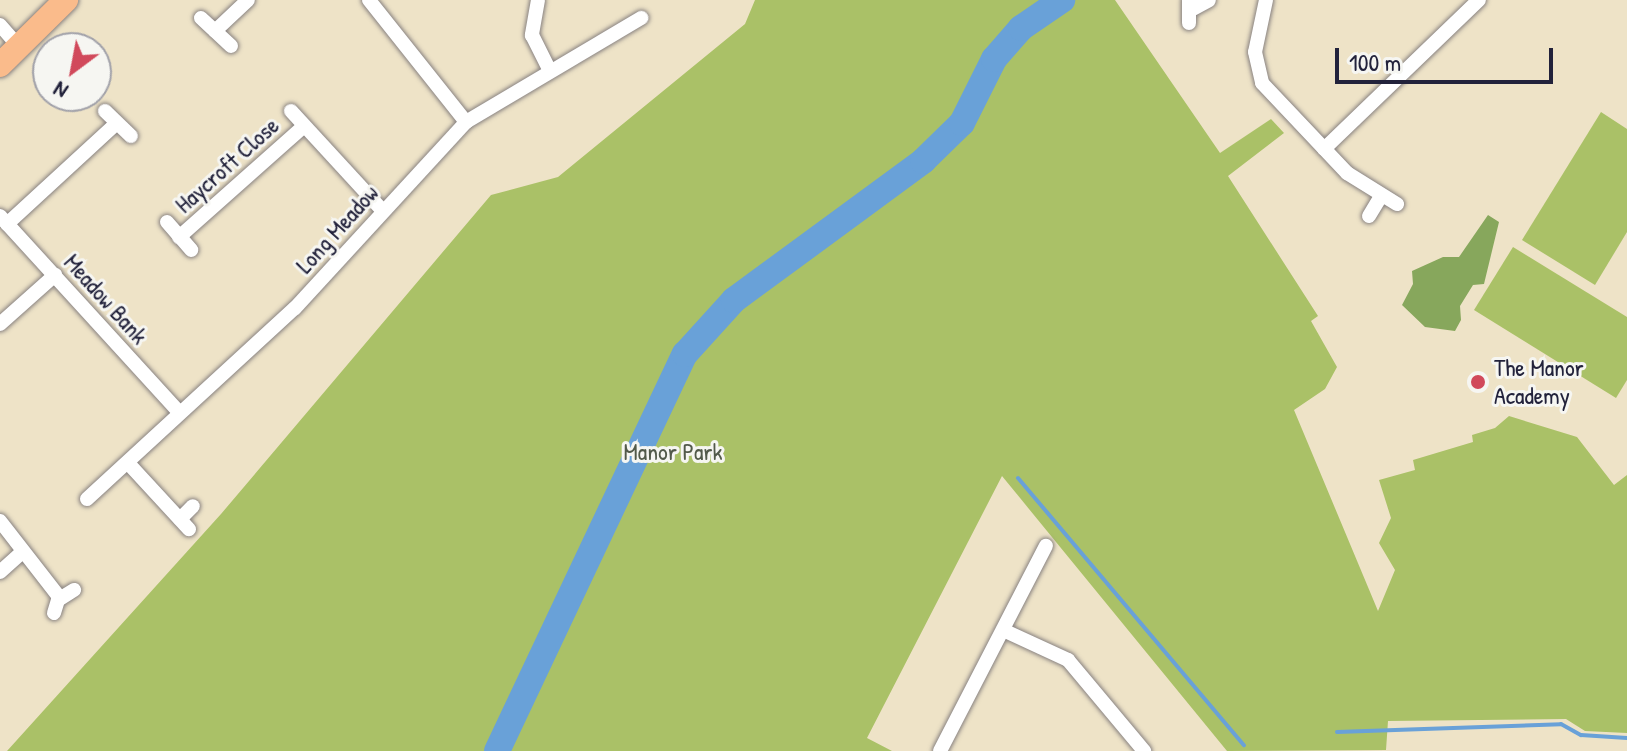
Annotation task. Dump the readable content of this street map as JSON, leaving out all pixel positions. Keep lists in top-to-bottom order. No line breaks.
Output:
{"streets":{"street":["Haycroft Close","Long Meadow","Meadow Bank"]},"crossings":[["Haycroft Close","Long Meadow"],["Long Meadow","Meadow Bank"]],"parks":["Manor Park"],"places":["The Manor Academy"],"scale_bar":"100 m","north":"bottom left"}
